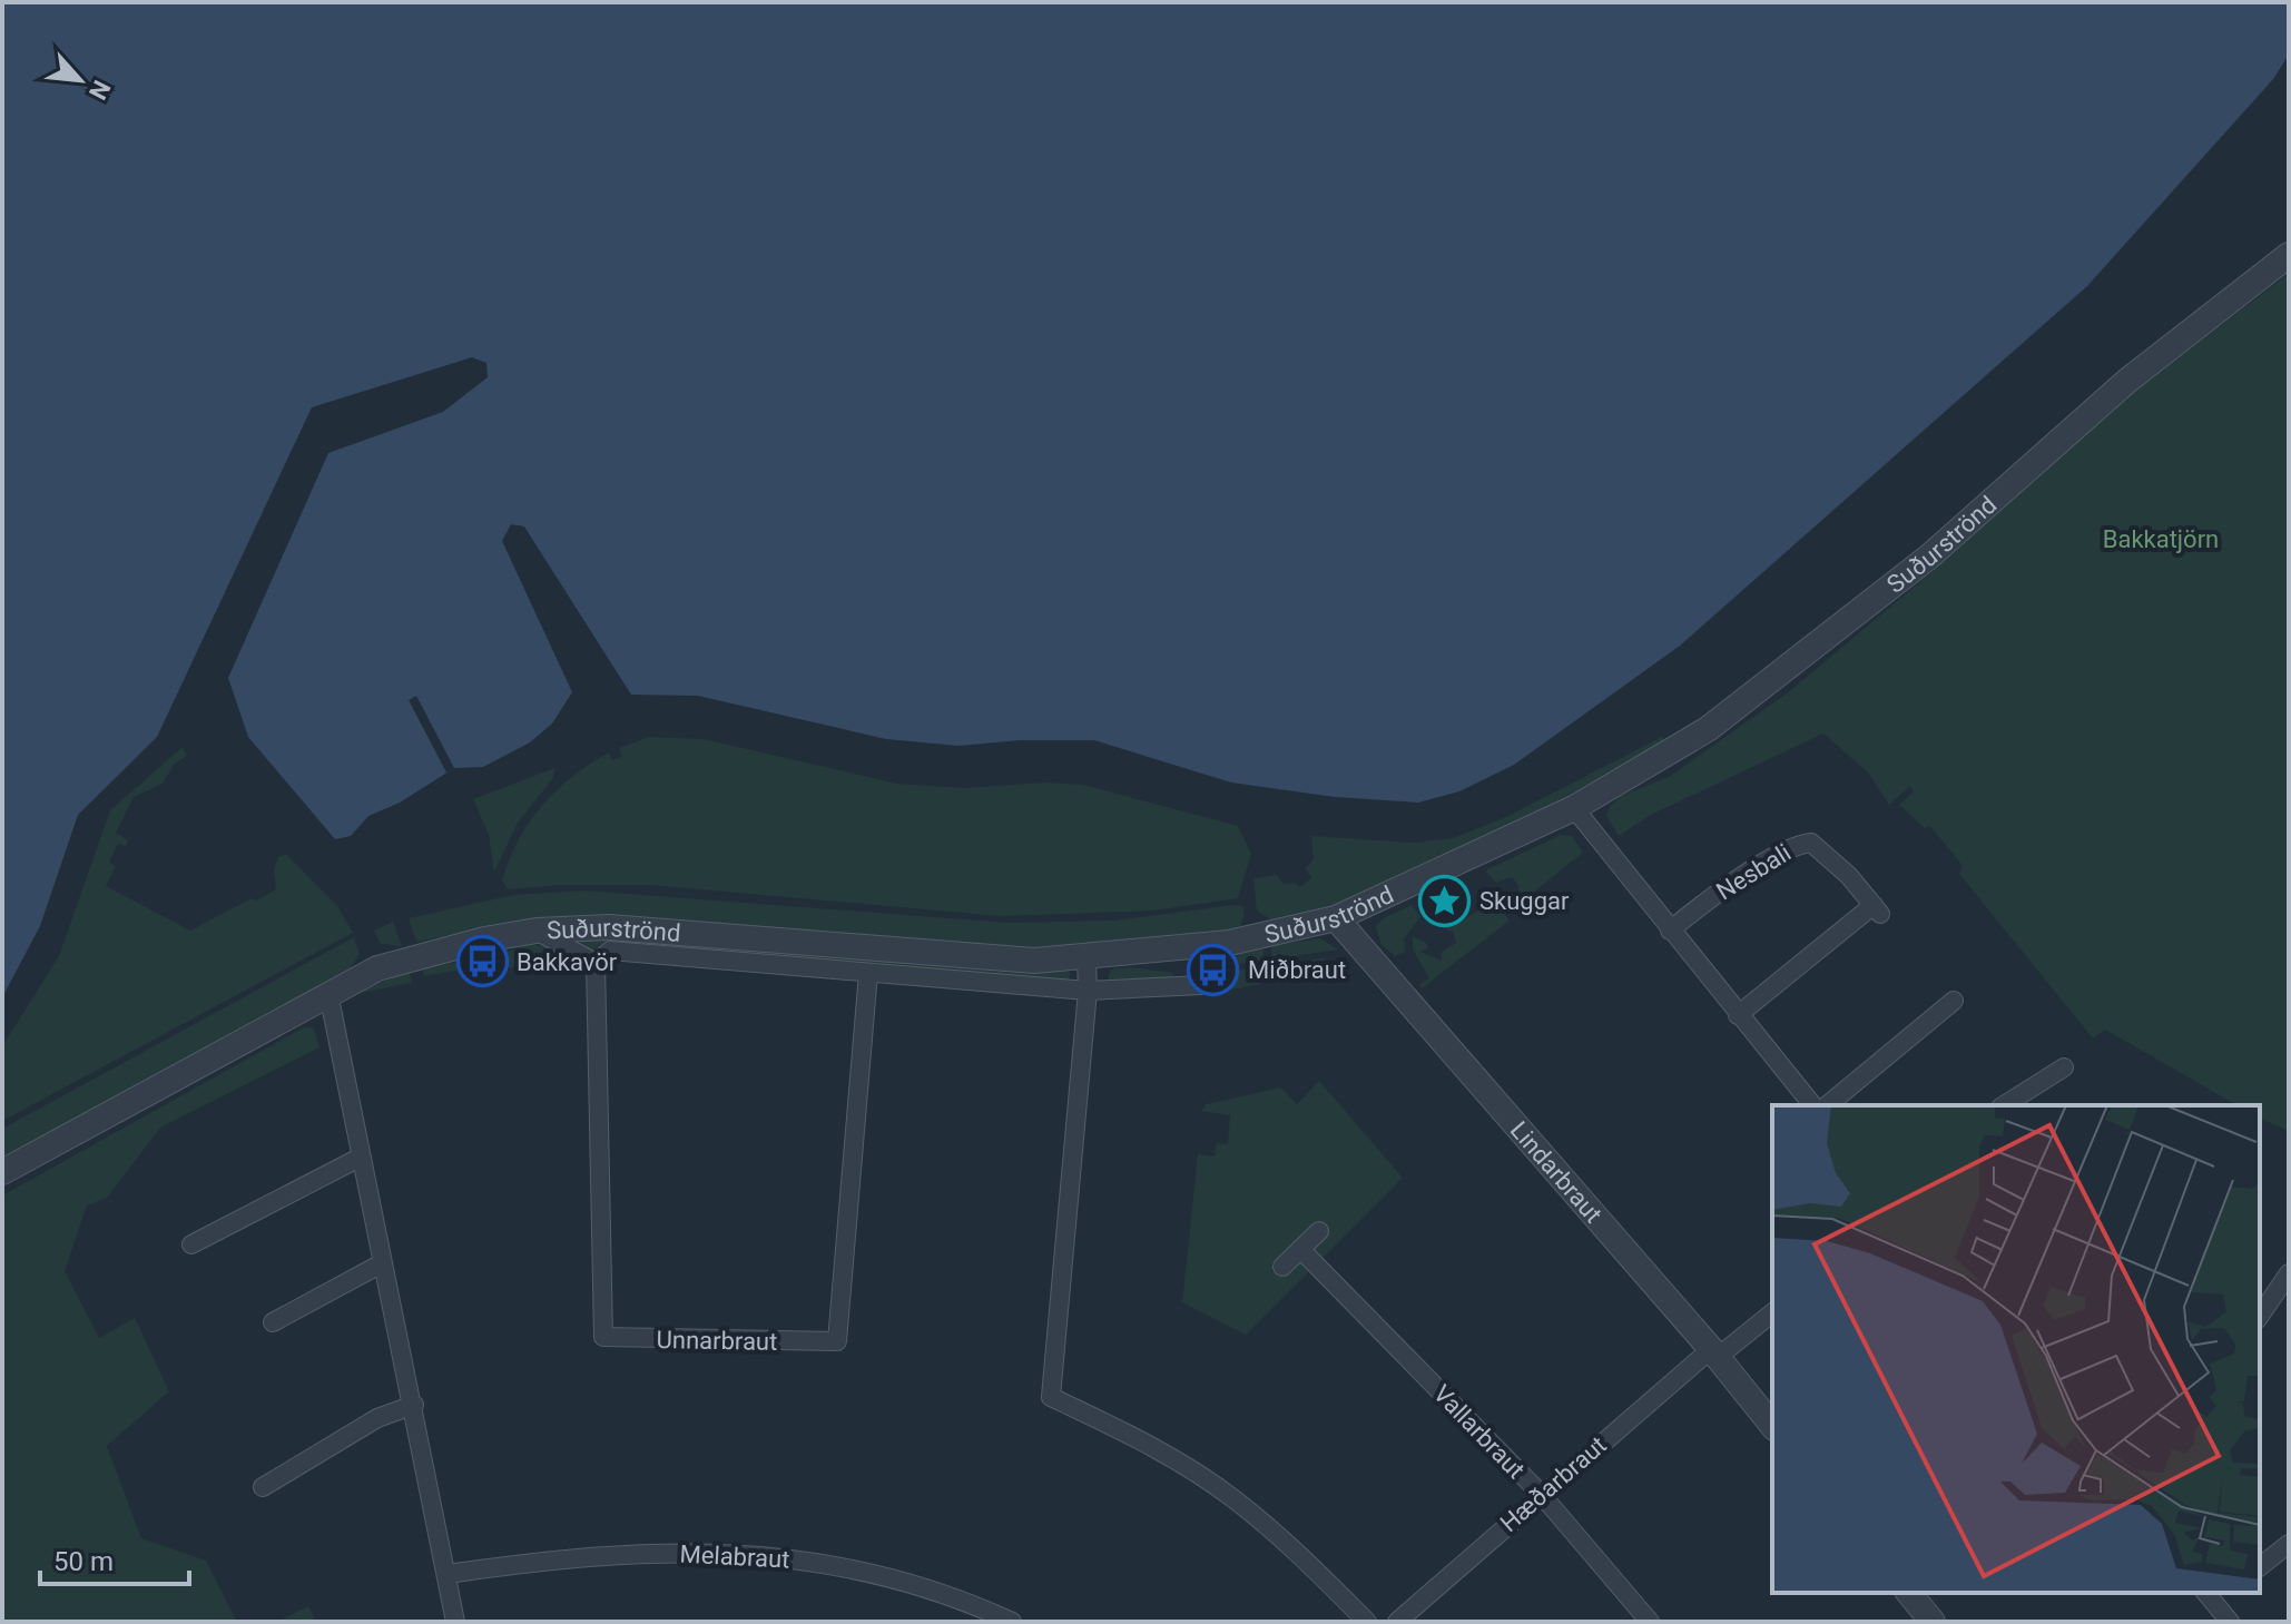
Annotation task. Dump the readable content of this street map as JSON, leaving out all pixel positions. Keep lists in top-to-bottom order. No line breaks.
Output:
{"streets":{"street":["Suðurströnd","Nesbali","Lindarbraut","Unnarbraut","Vallarbraut","Hæðarbraut","Melabraut"]},"crossings":[["Suðurströnd","Lindarbraut"],["Lindarbraut","Hæðarbraut"],["Vallarbraut","Hæðarbraut"]],"parks":["Bakkatjörn"],"places":{"place":["Skuggar"],"bus stop":["Bakkavör","Miðbraut"]},"scale_bar":"50 m","north":"bottom right"}
